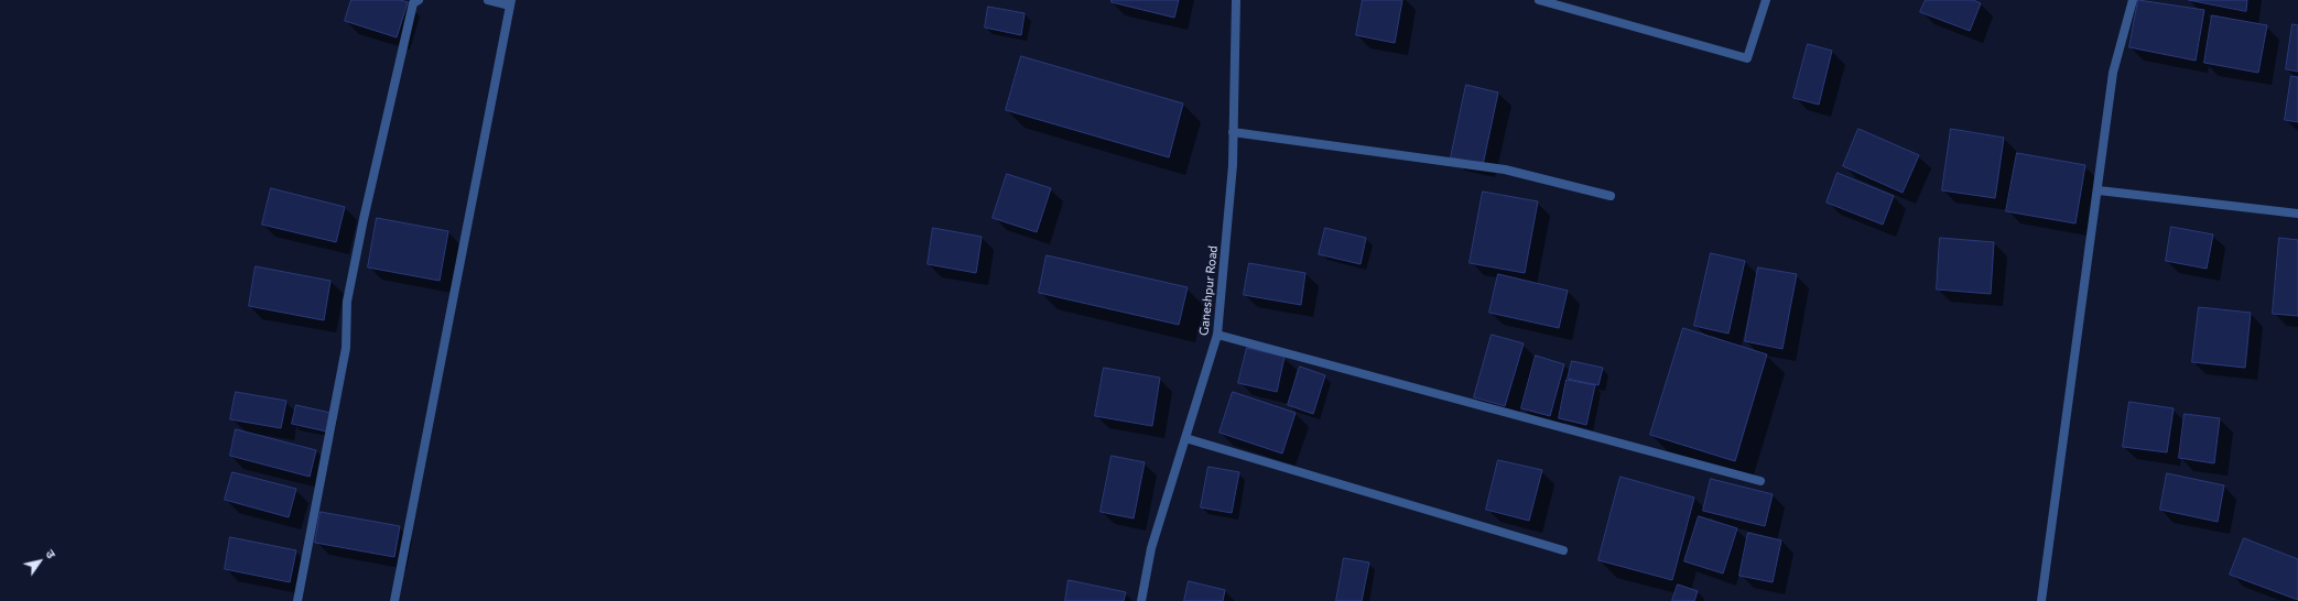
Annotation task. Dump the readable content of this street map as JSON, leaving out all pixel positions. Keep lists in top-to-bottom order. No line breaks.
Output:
{"streets":{"street":["Ganeshpur Road"]},"north":"top right"}
